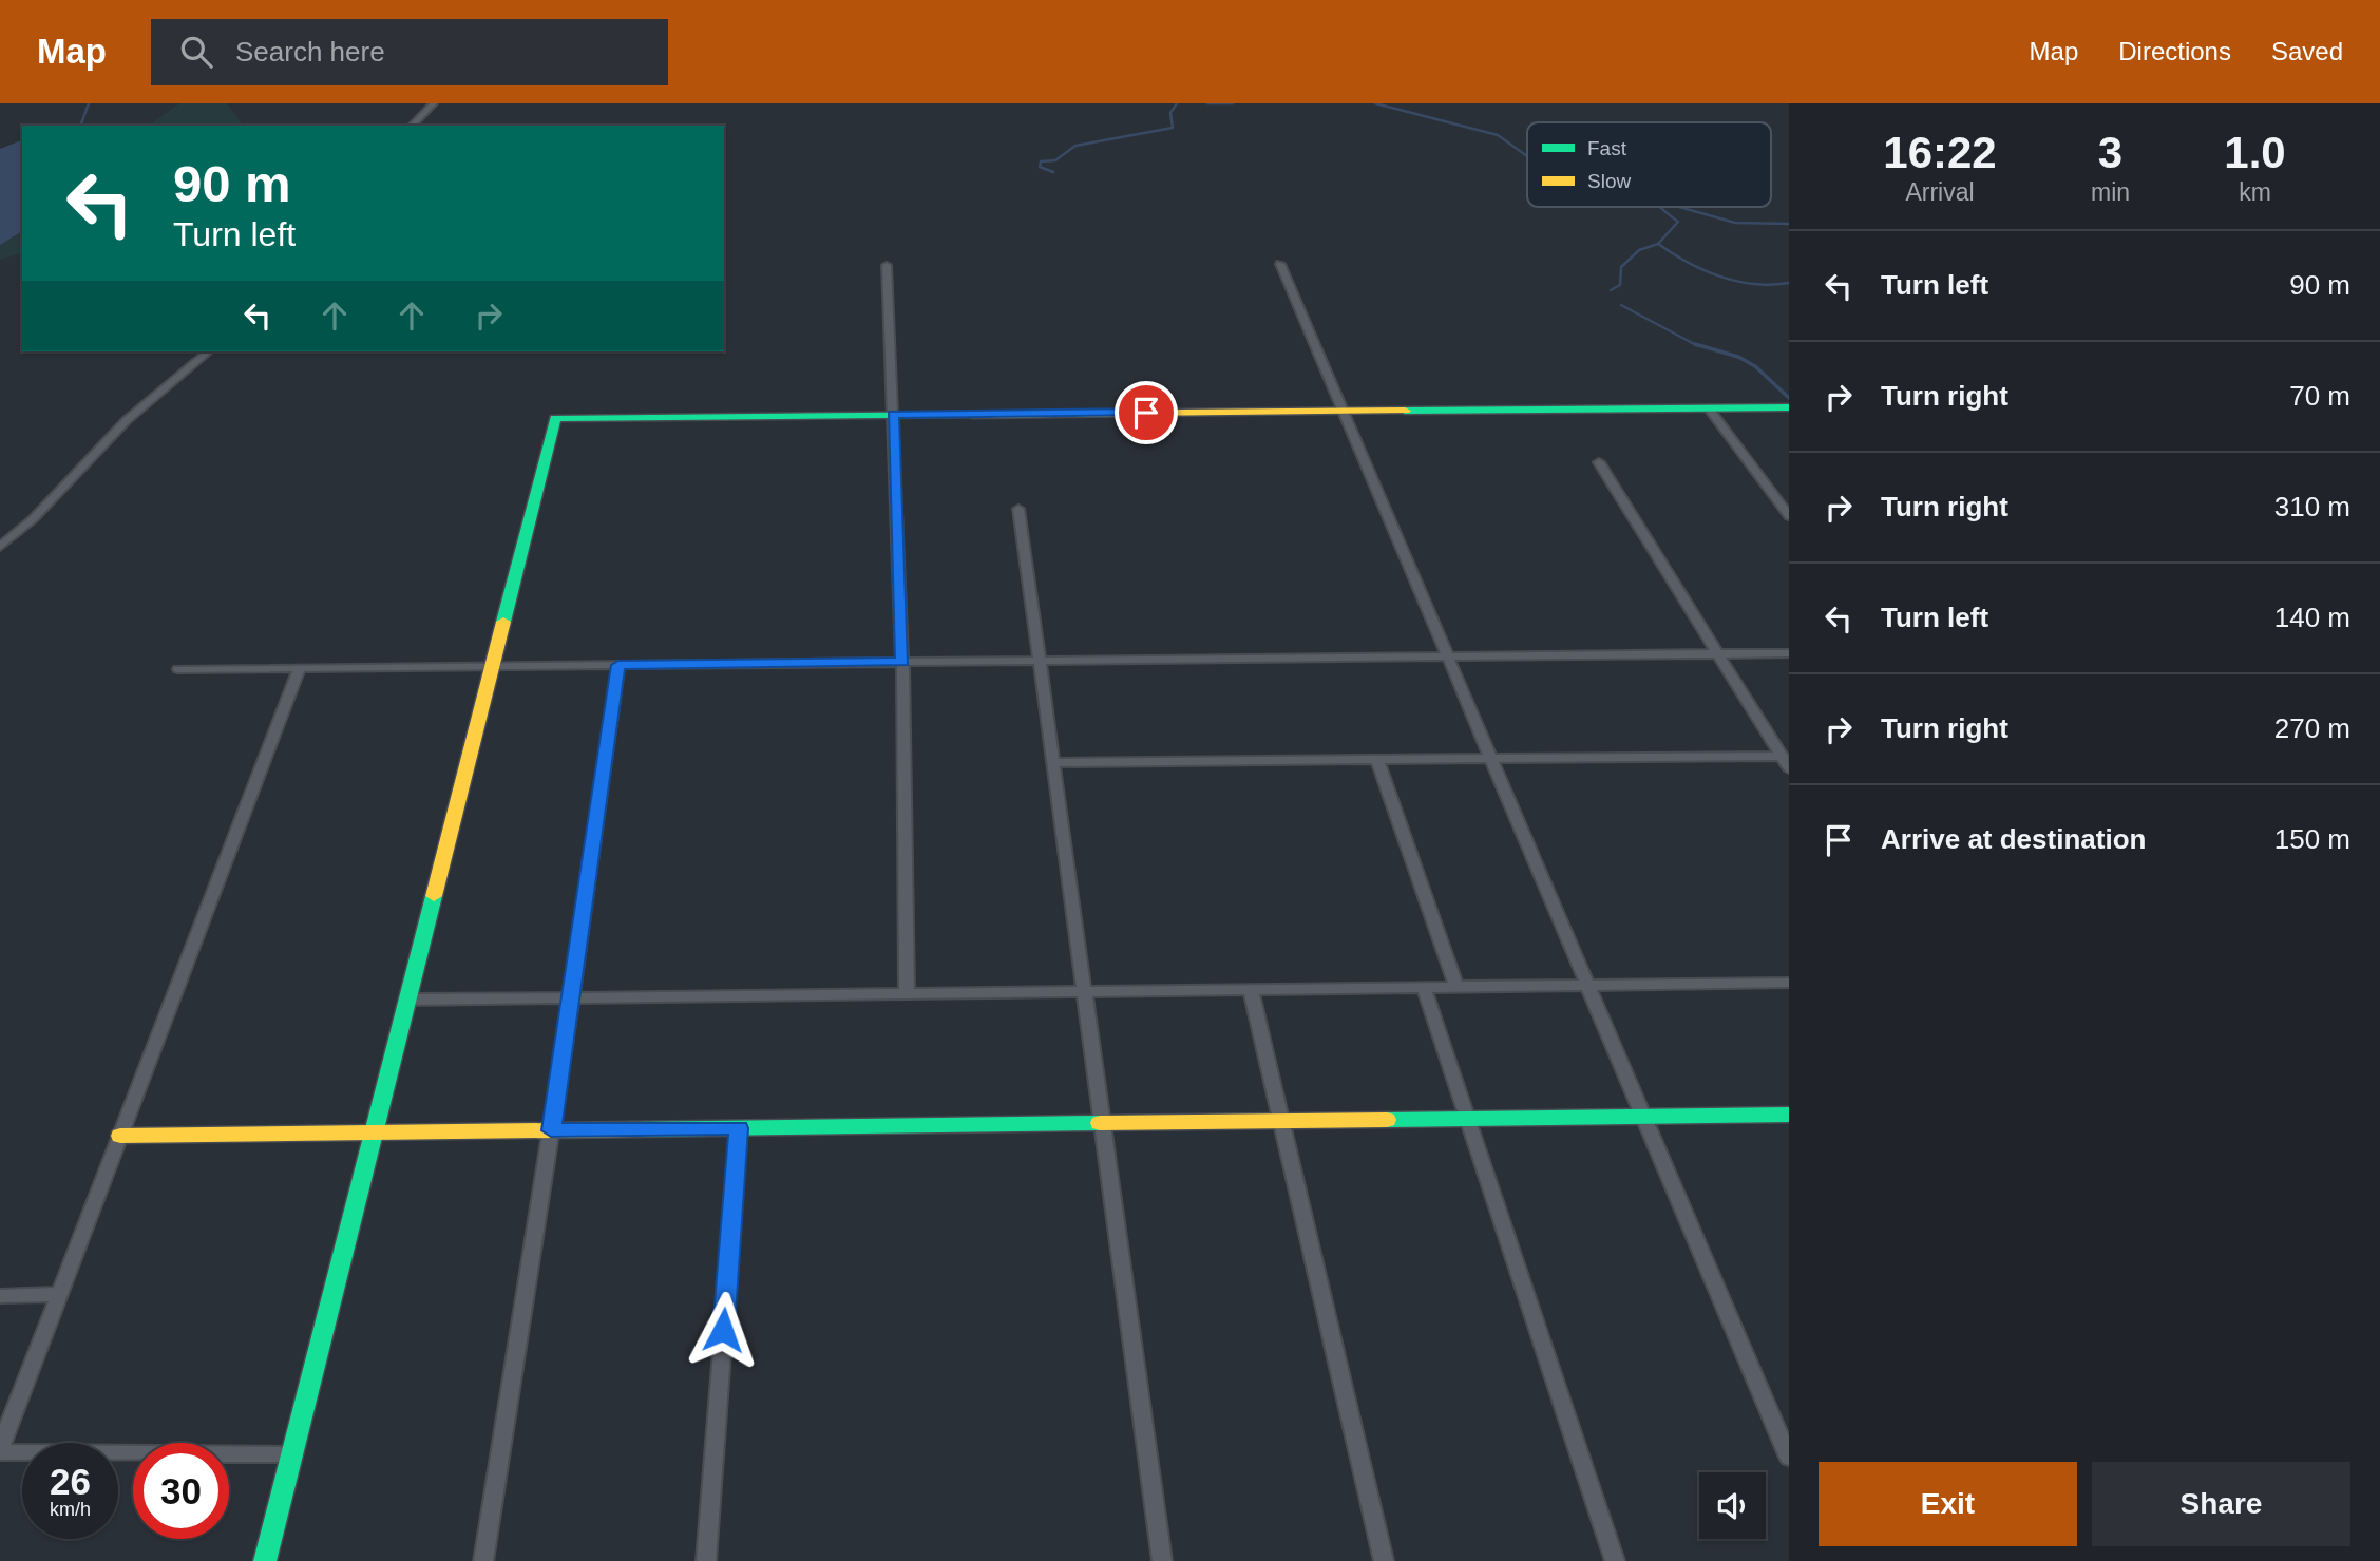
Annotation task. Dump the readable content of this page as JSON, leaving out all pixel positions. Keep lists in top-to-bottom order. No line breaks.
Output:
{"legend":["Fast","Slow"],"page":{"header":"Map","search":"Search here","nav":["Map","Directions","Saved"],"eta":["16:22","Arrival","3","min","1.0","km"],"turn":["90 m","Turn left"],"list":[{"name":"Turn left","value":"90 m"},{"name":"Turn right","value":"70 m"},{"name":"Turn right","value":"310 m"},{"name":"Turn left","value":"140 m"},{"name":"Turn right","value":"270 m"},{"name":"Arrive at destination","value":"150 m"}],"speed":"26 km/h","limit":"30","buttons":["Exit","Share"]}}
